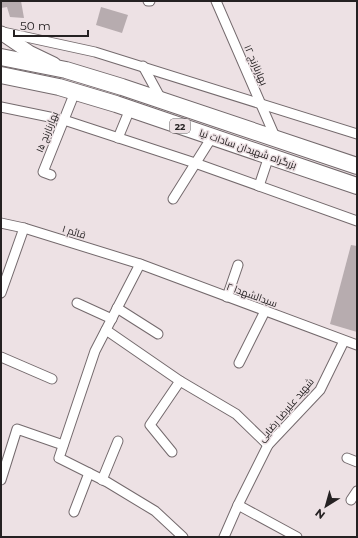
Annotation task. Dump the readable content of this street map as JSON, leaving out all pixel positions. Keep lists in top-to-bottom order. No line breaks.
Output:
{"streets":{"highway":["22","بزرگراه شهیدان سادات نیا"],"street":["بهارنارنج ۱۲","بهارنارنج ۱۵","قائم ۱","سیدالشهدا ۲","شهید علیرضا رضایی"]},"crossings":[["بهارنارنج ۱۲","بزرگراه شهیدان سادات نیا"],["بهارنارنج ۱۵","بزرگراه شهیدان سادات نیا"],["قائم ۱","سیدالشهدا ۲"],["سیدالشهدا ۲","شهید علیرضا رضایی"]],"scale_bar":"50 m","north":"bottom left"}
